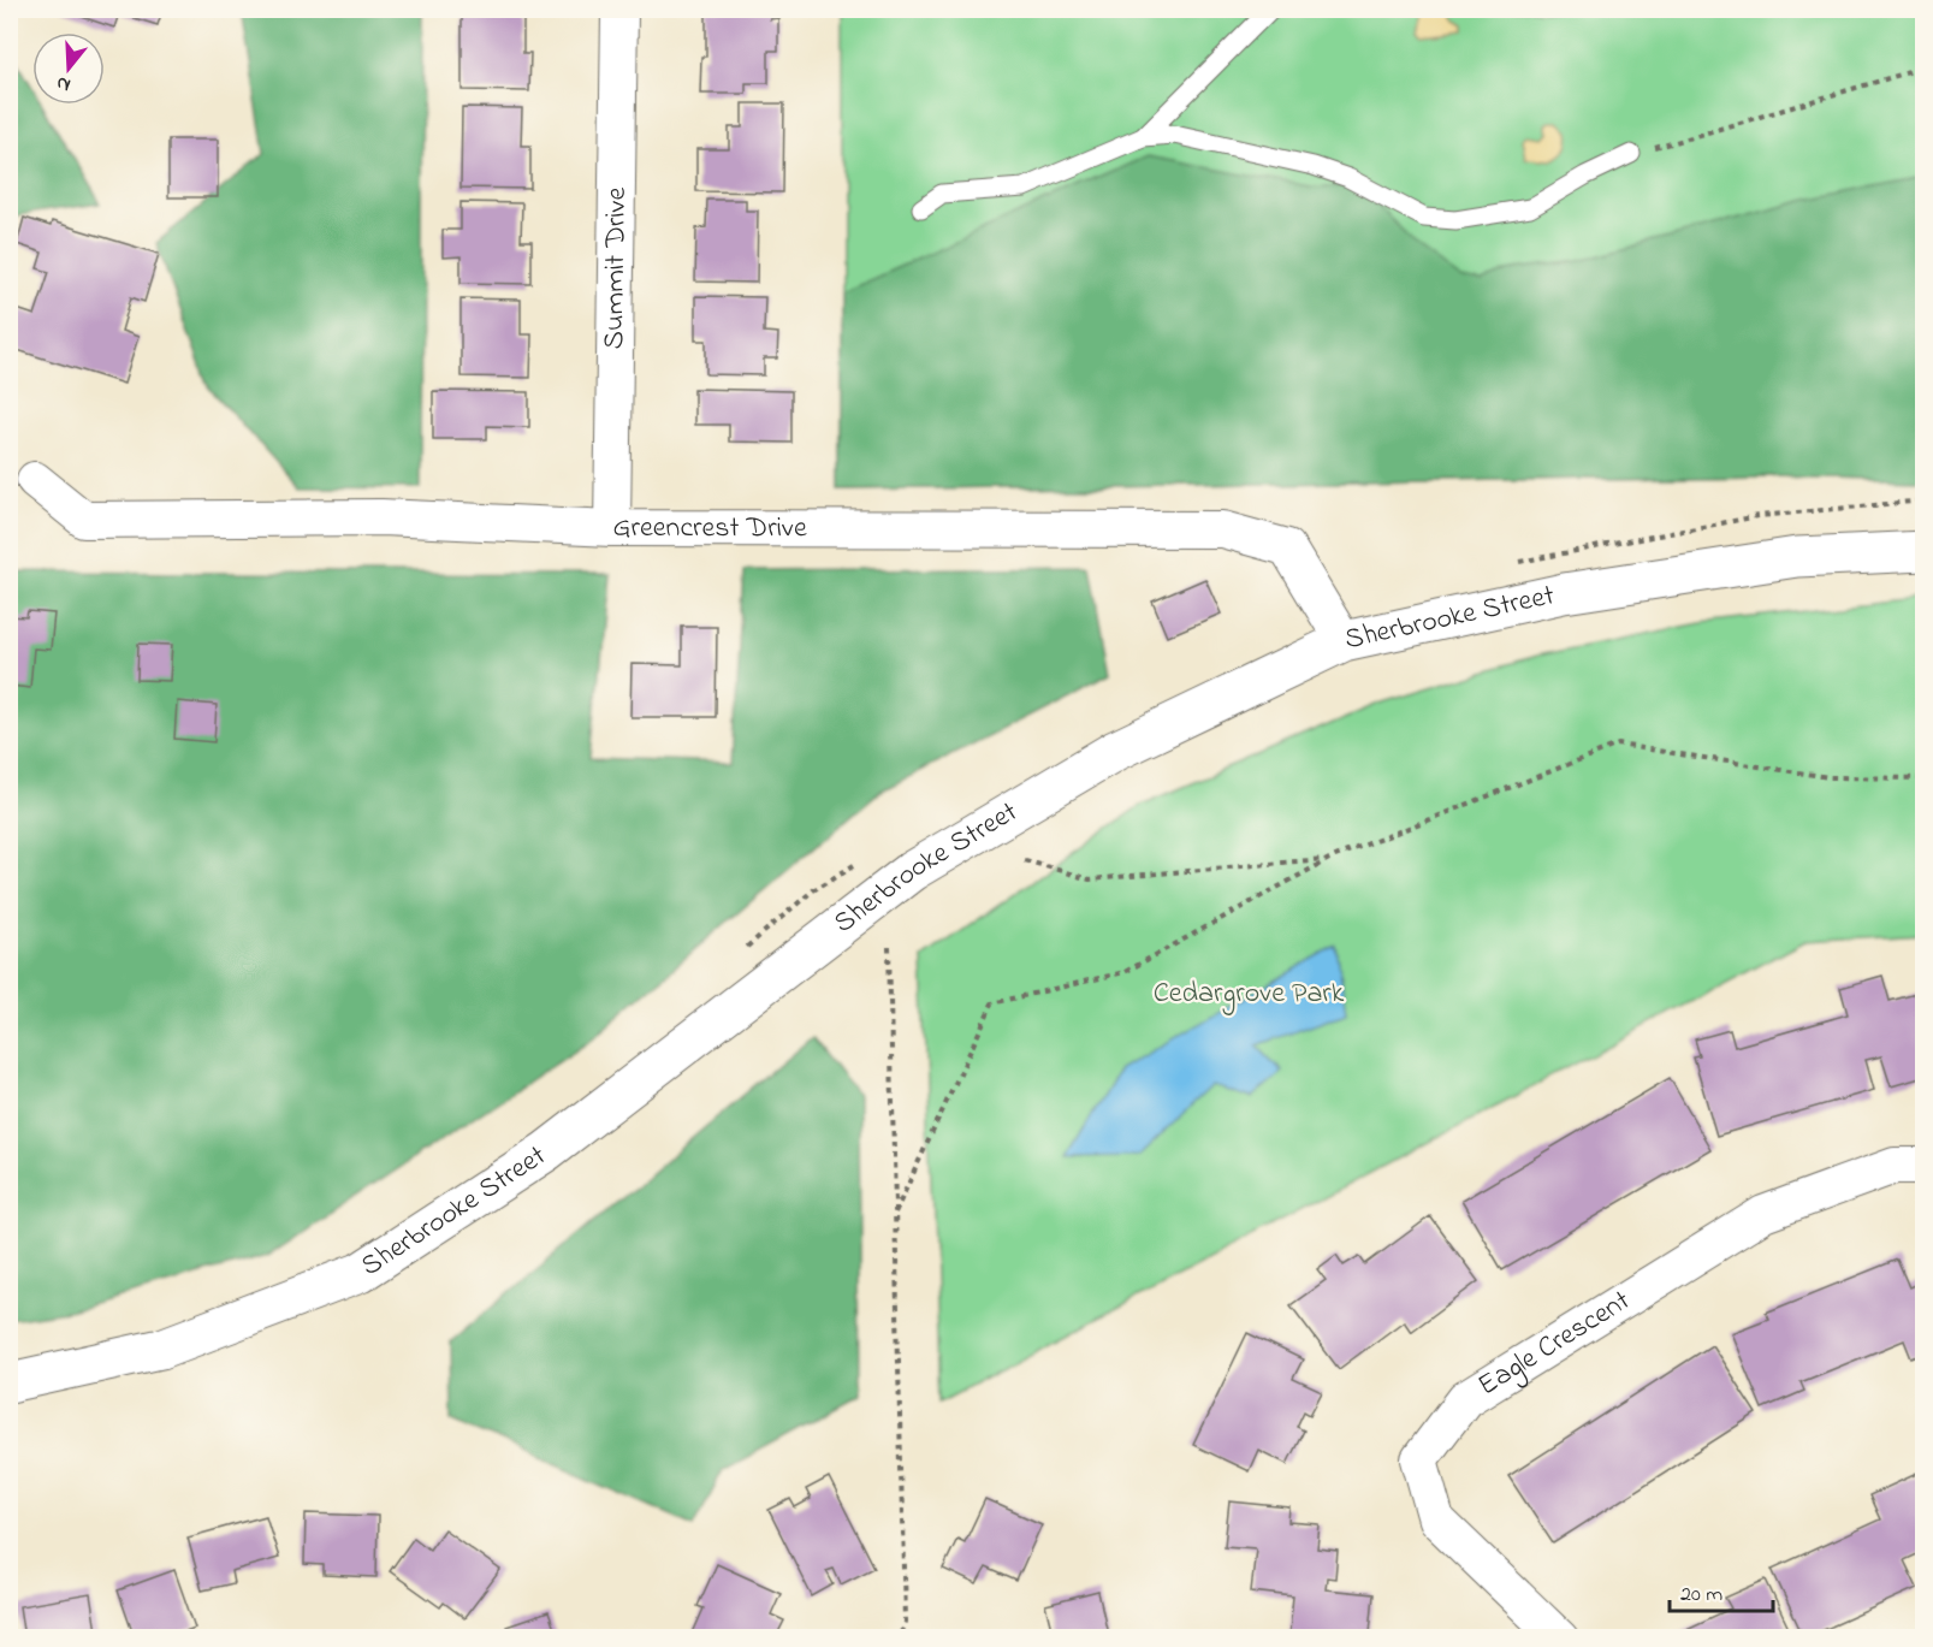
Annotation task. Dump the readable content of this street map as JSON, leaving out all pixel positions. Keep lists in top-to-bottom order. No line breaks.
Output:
{"streets":{"main road":["Sherbrooke Street"],"street":["Summit Drive","Greencrest Drive","Eagle Crescent"]},"crossings":[["Summit Drive","Greencrest Drive"],["Greencrest Drive","Sherbrooke Street"]],"parks":["Cedargrove Park"],"scale_bar":"20 m","north":"bottom"}
